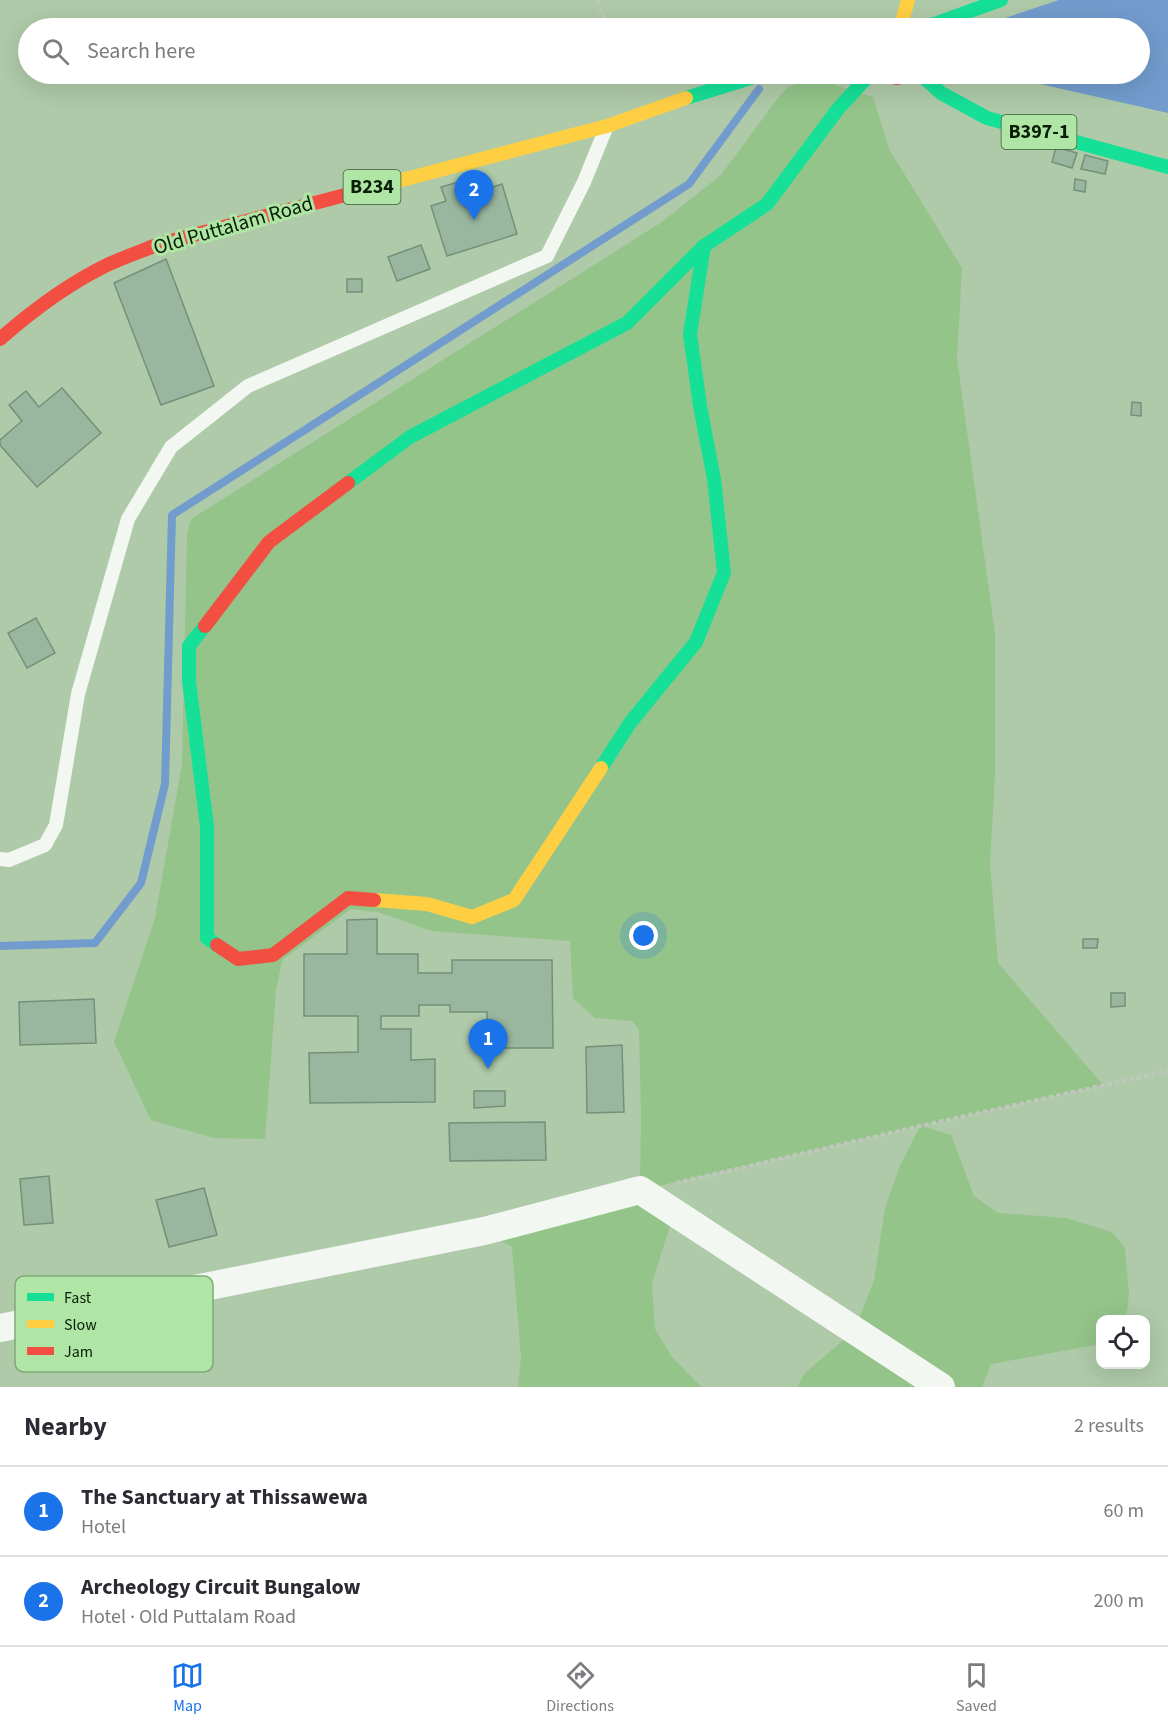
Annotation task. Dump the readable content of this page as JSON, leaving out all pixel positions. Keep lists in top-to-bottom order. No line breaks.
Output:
{"streets":{"street":["B397-1","B234","Old Puttalam Road"]},"legend":["Fast","Slow","Jam"],"page":{"search":"Search here","pins":["2","1"],"heading":["Nearby","2 results"],"list":[{"mark":"1","name":"The Sanctuary at Thissawewa","note":"Hotel","value":"60 m"},{"mark":"2","name":"Archeology Circuit Bungalow","note":"Hotel · Old Puttalam Road","value":"200 m"}],"nav":["Map","Directions","Saved"]}}
